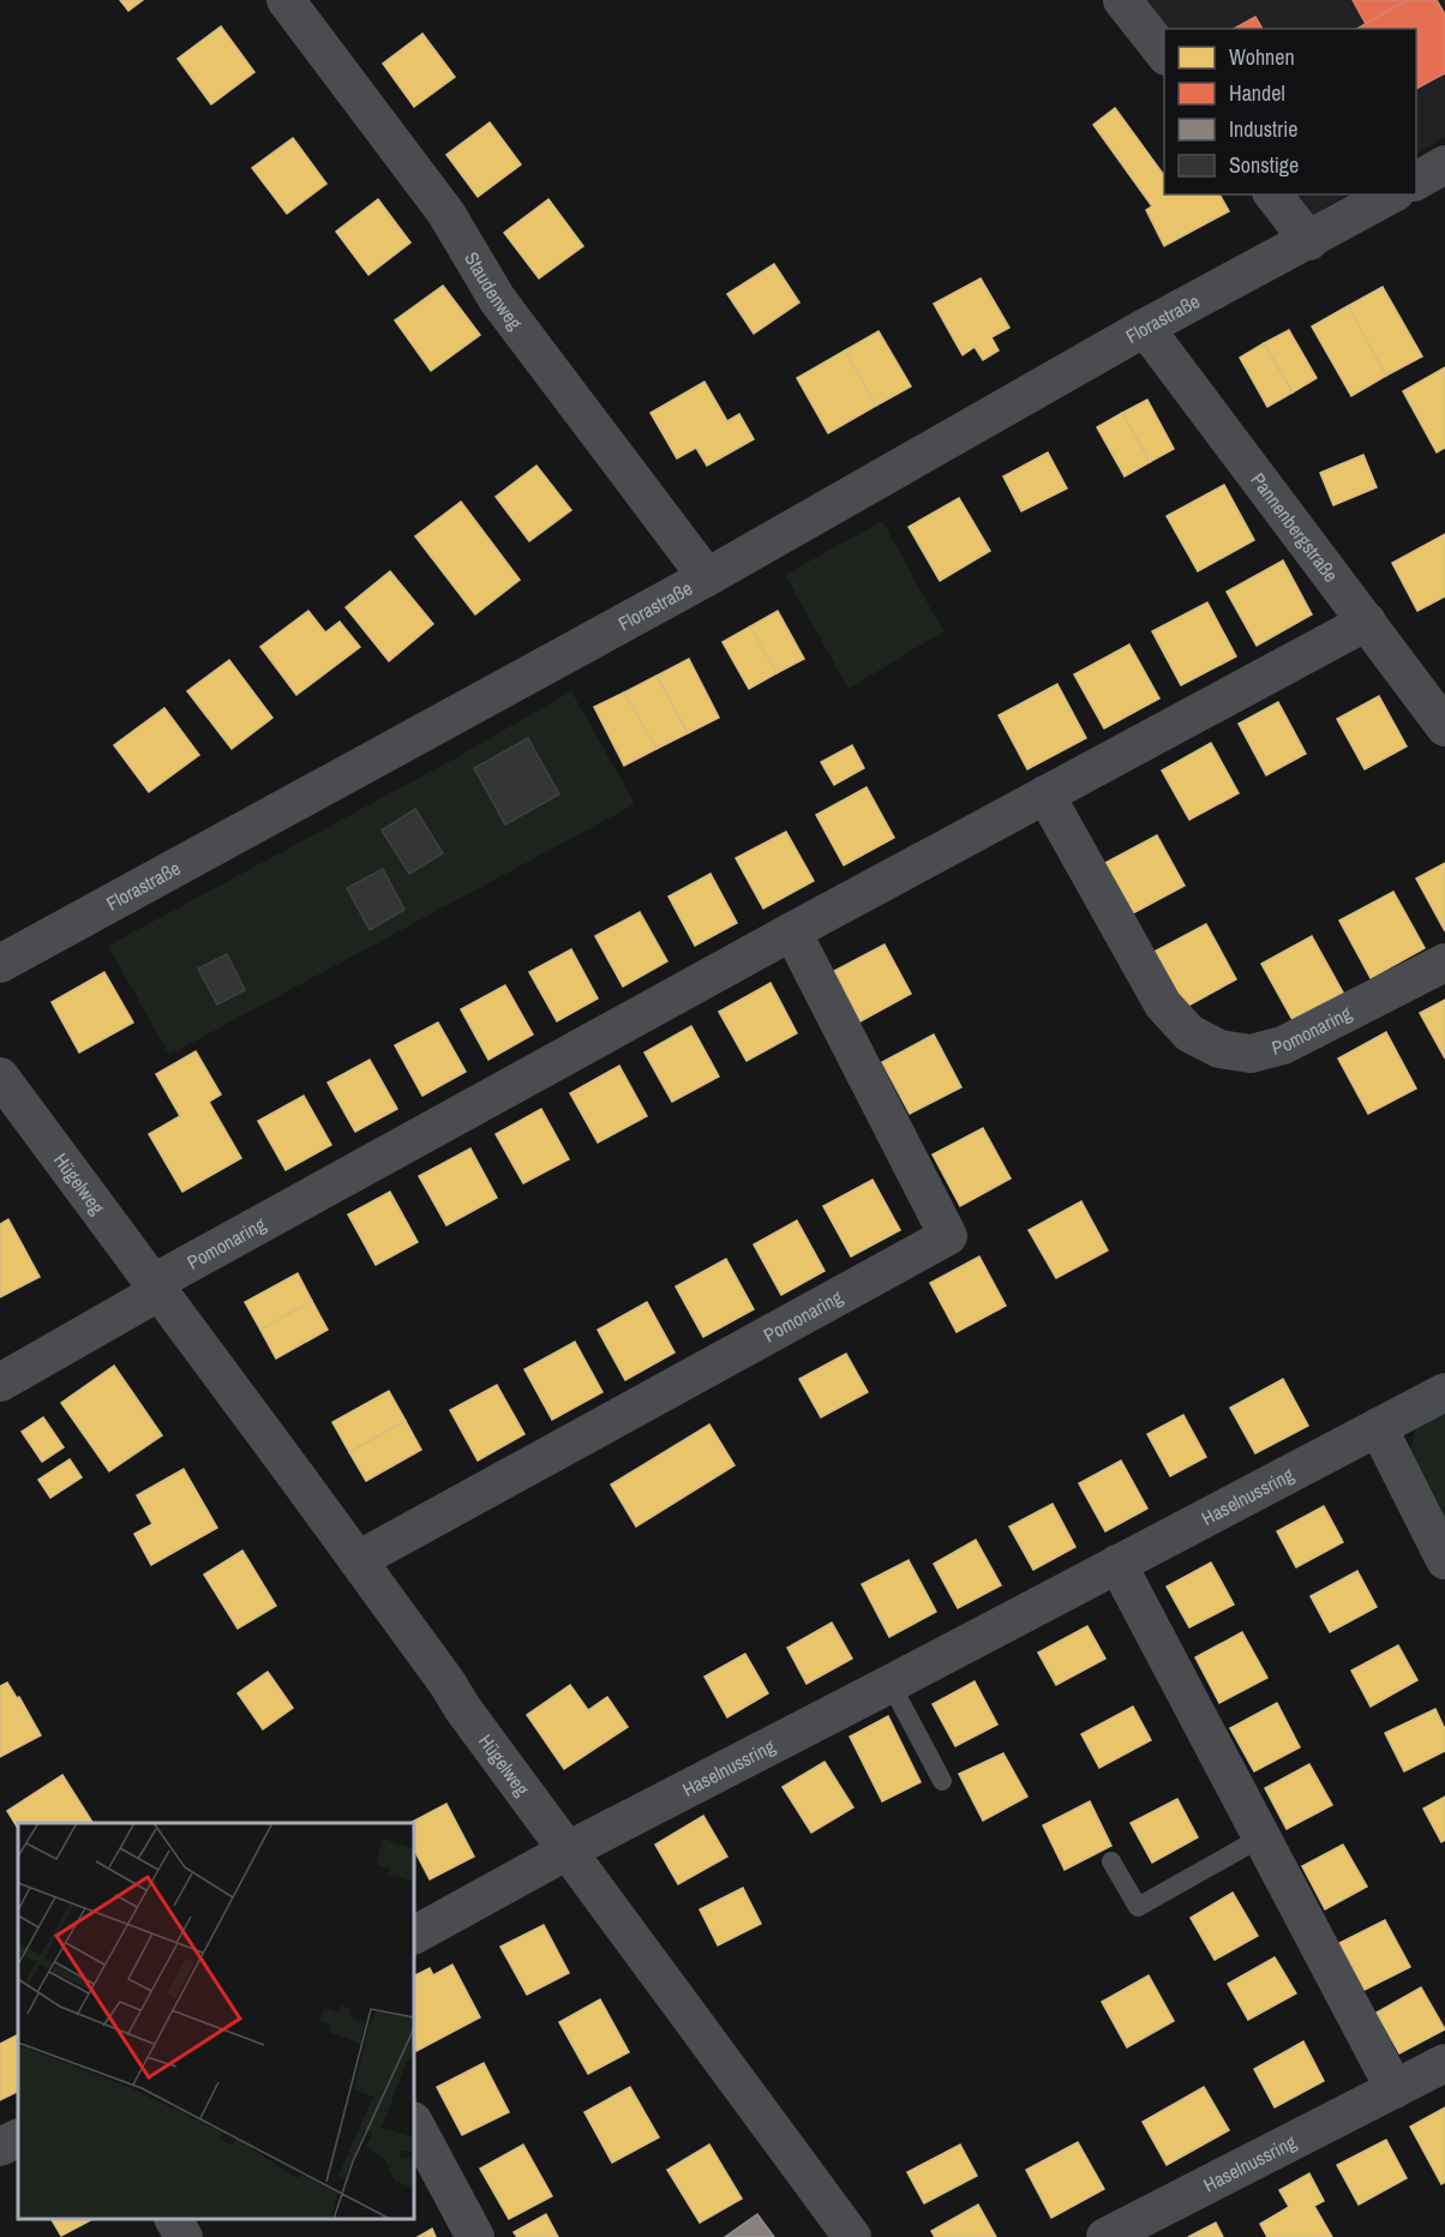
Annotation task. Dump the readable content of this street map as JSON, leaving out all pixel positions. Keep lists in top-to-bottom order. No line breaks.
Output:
{"streets":{"street":["Staudenweg","Florastraße","Pannenbergstraße","Pomonaring","Hügelweg","Haselnussring"]},"crossings":[["Staudenweg","Florastraße"],["Florastraße","Pannenbergstraße"],["Pannenbergstraße","Pomonaring"],["Pomonaring","Hügelweg"],["Hügelweg","Haselnussring"]],"legend":["Wohnen","Handel","Industrie","Sonstige"]}
